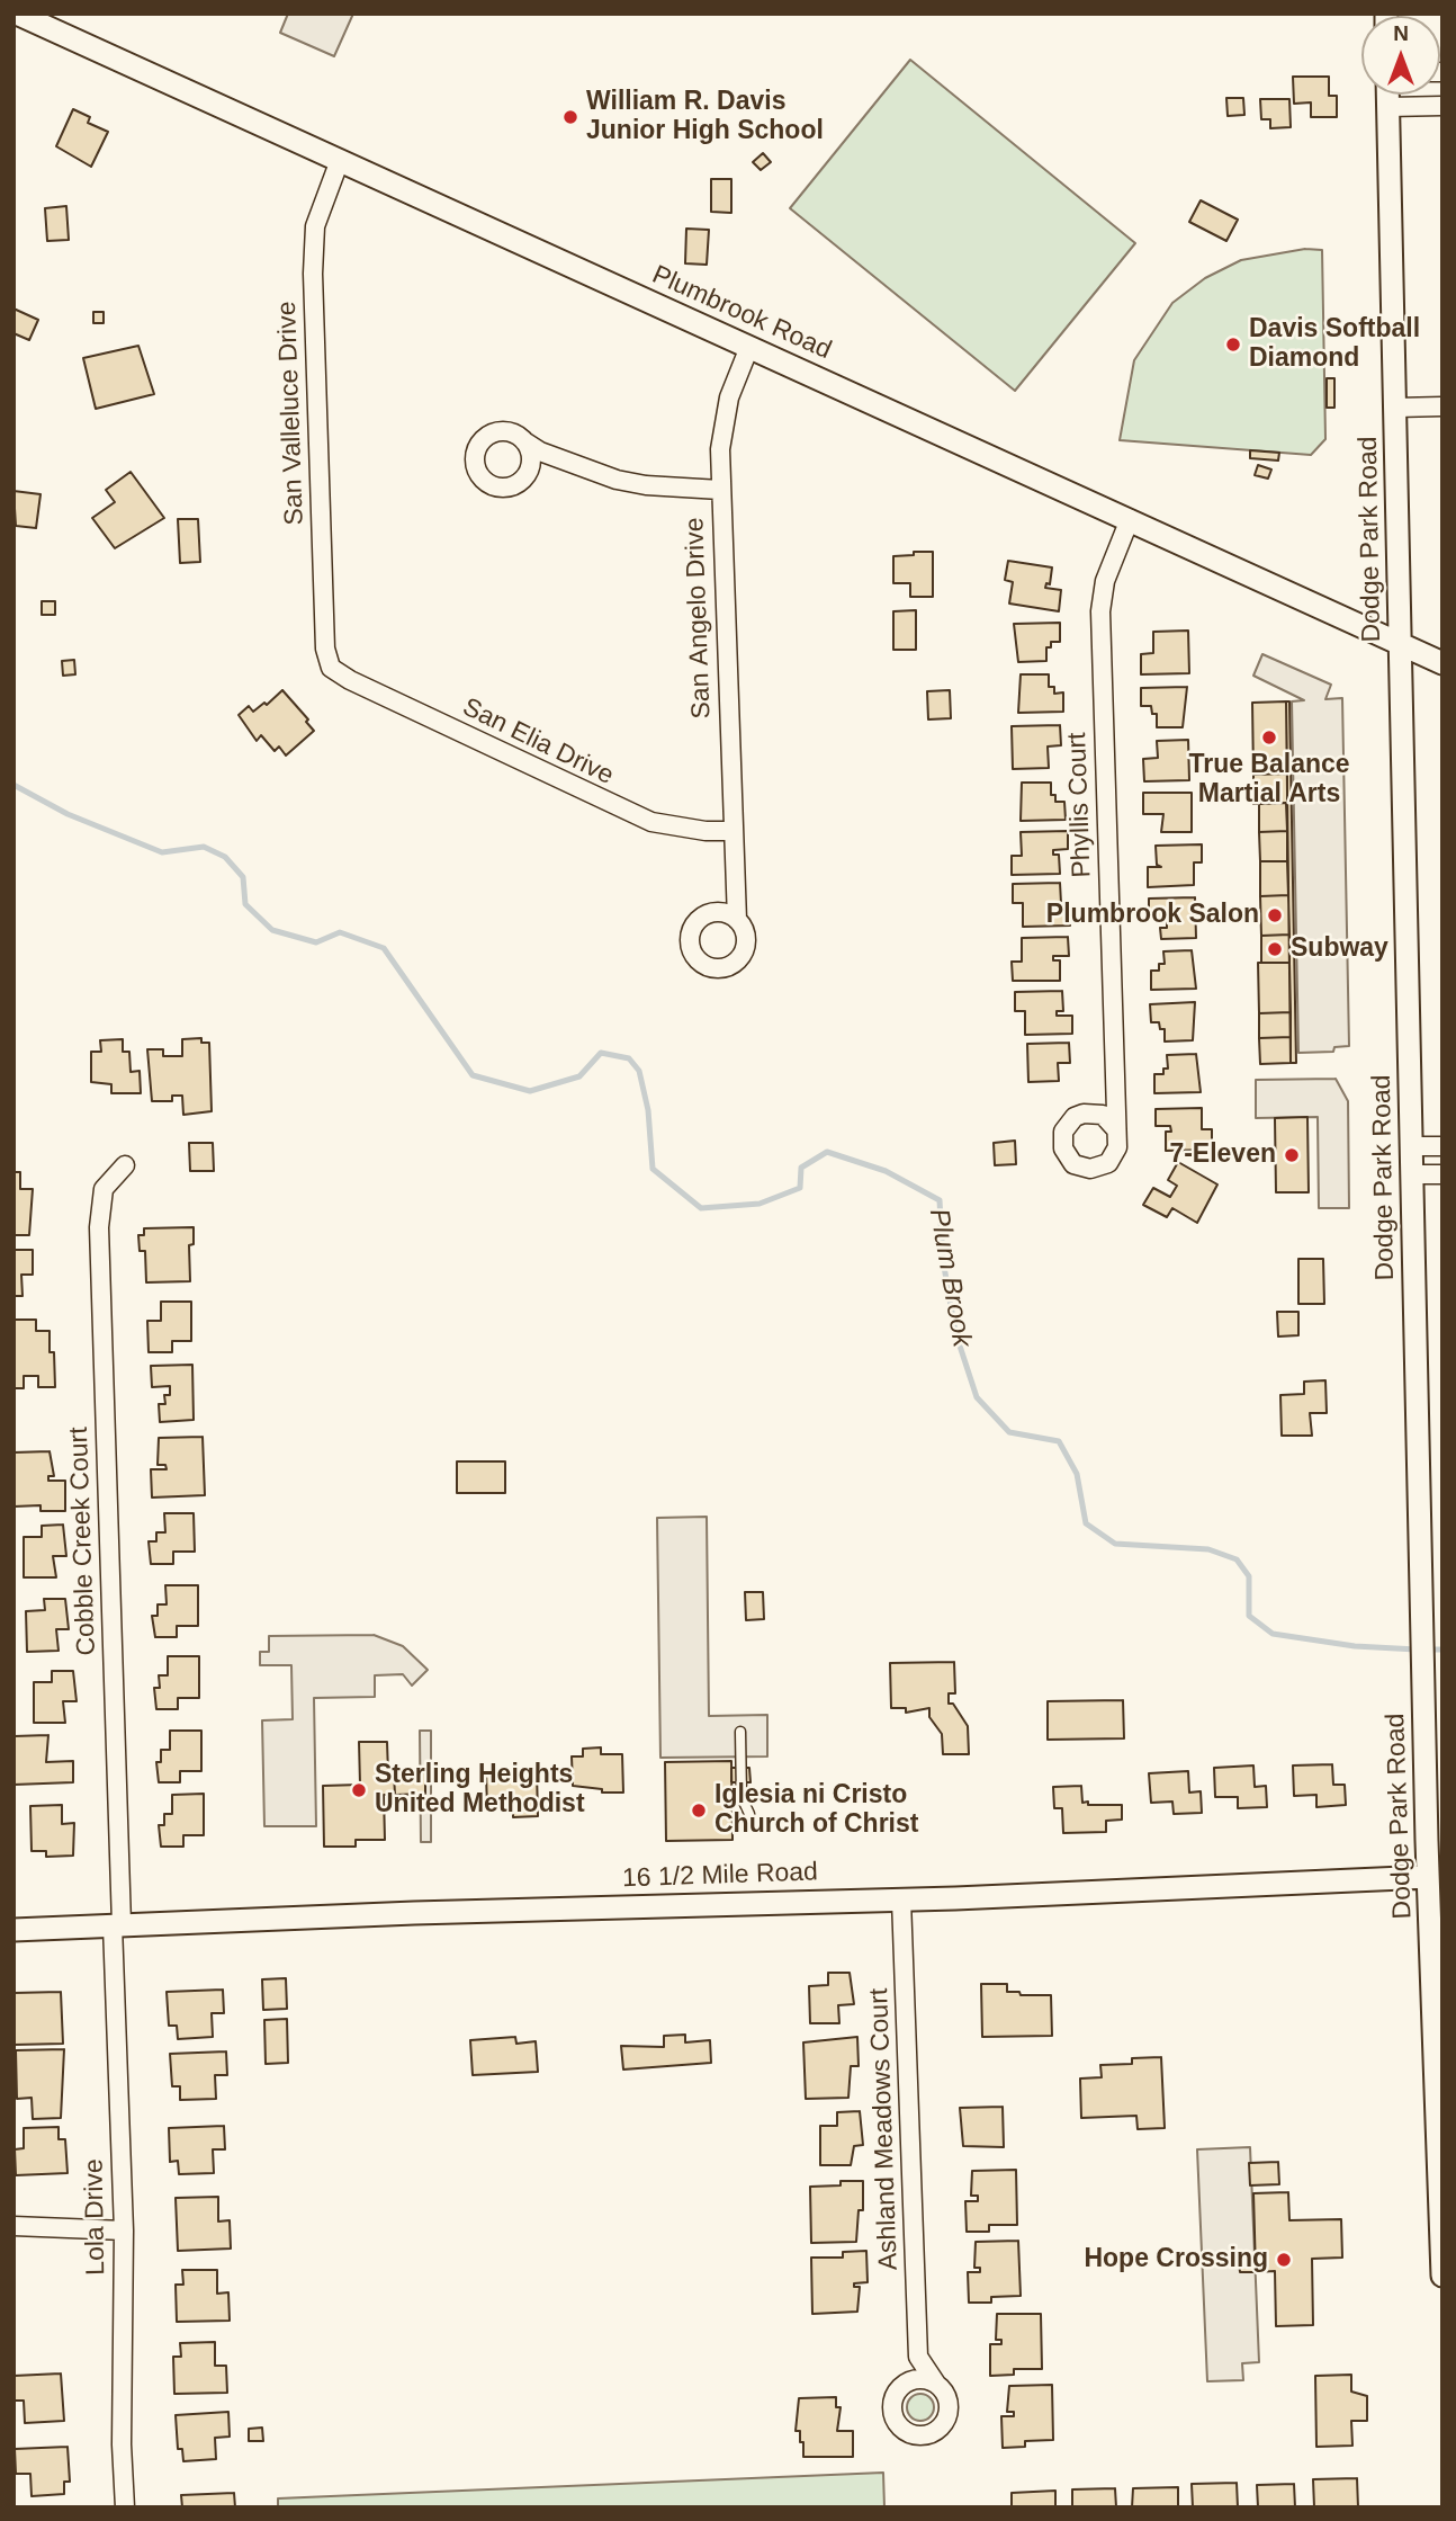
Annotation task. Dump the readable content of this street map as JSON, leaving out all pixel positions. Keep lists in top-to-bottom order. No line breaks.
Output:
{"streets":{"street":["Plumbrook Road","San Valleluce Drive","Dodge Park Road","San Angelo Drive","San Elia Drive","Phyllis Court","Cobble Creek Court","16 1/2 Mile Road","Ashland Meadows Court","Lola Drive"]},"crossings":[["Plumbrook Road","San Valleluce Drive"],["Plumbrook Road","Dodge Park Road"],["Plumbrook Road","San Angelo Drive"],["Plumbrook Road","Phyllis Court"],["San Valleluce Drive","San Elia Drive"],["Dodge Park Road","16 1/2 Mile Road"],["San Angelo Drive","San Elia Drive"],["Cobble Creek Court","16 1/2 Mile Road"],["Cobble Creek Court","Lola Drive"],["16 1/2 Mile Road","Ashland Meadows Court"],["16 1/2 Mile Road","Lola Drive"]],"water":["Plum Brook"],"places":["William R. Davis Junior High School","Davis Softball Diamond","True Balance Martial Arts","Plumbrook Salon","Subway","7-Eleven","Sterling Heights United Methodist","Iglesia ni Cristo Church of Christ","Hope Crossing"],"north":"top"}
